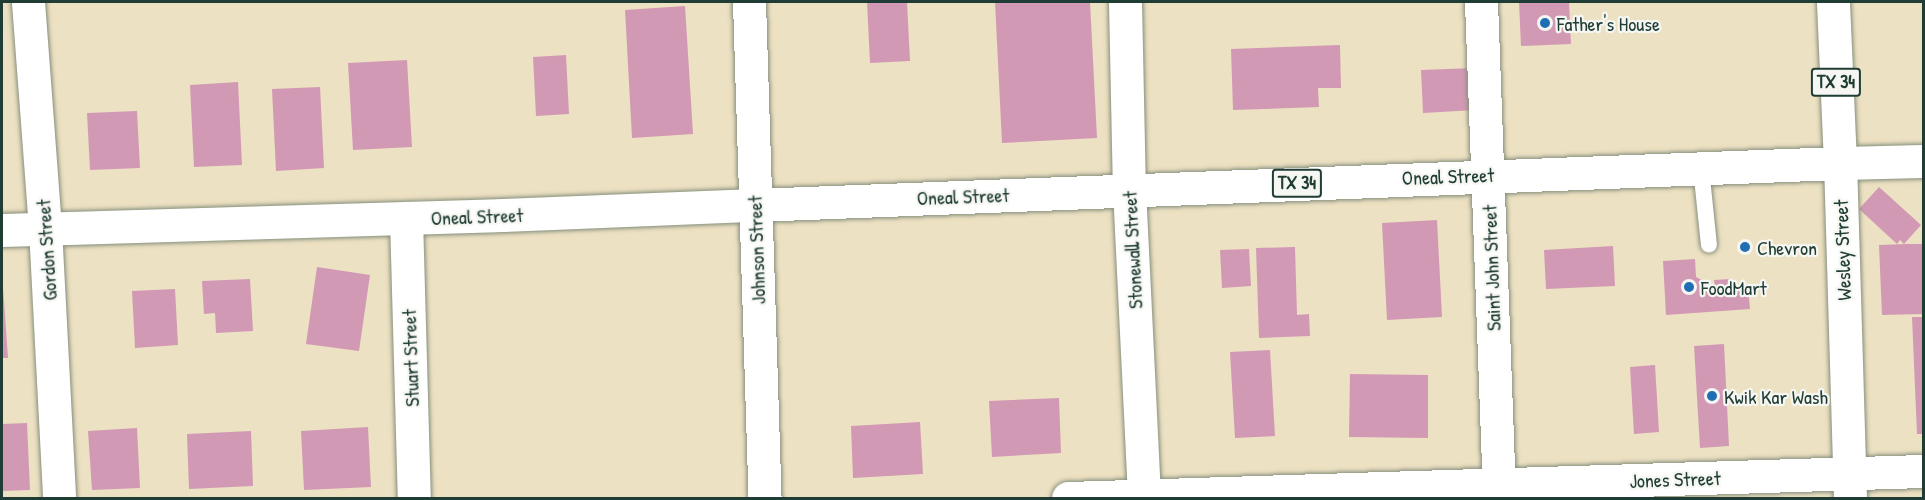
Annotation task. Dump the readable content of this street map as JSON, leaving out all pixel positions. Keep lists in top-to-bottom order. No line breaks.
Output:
{"streets":{"street":["TX 34","Oneal Street","Gordon Street","Johnson Street","Stonewall Street","Wesley Street","Saint John Street","Stuart Street","Jones Street"]},"crossings":[["Oneal Street","Gordon Street"],["Oneal Street","Johnson Street"],["Oneal Street","Stonewall Street"],["Oneal Street","Wesley Street"],["Oneal Street","Saint John Street"],["Oneal Street","Stuart Street"],["Stonewall Street","Jones Street"],["Wesley Street","Jones Street"],["Saint John Street","Jones Street"]],"places":["Father's House","Chevron","FoodMart","Kwik Kar Wash"]}
